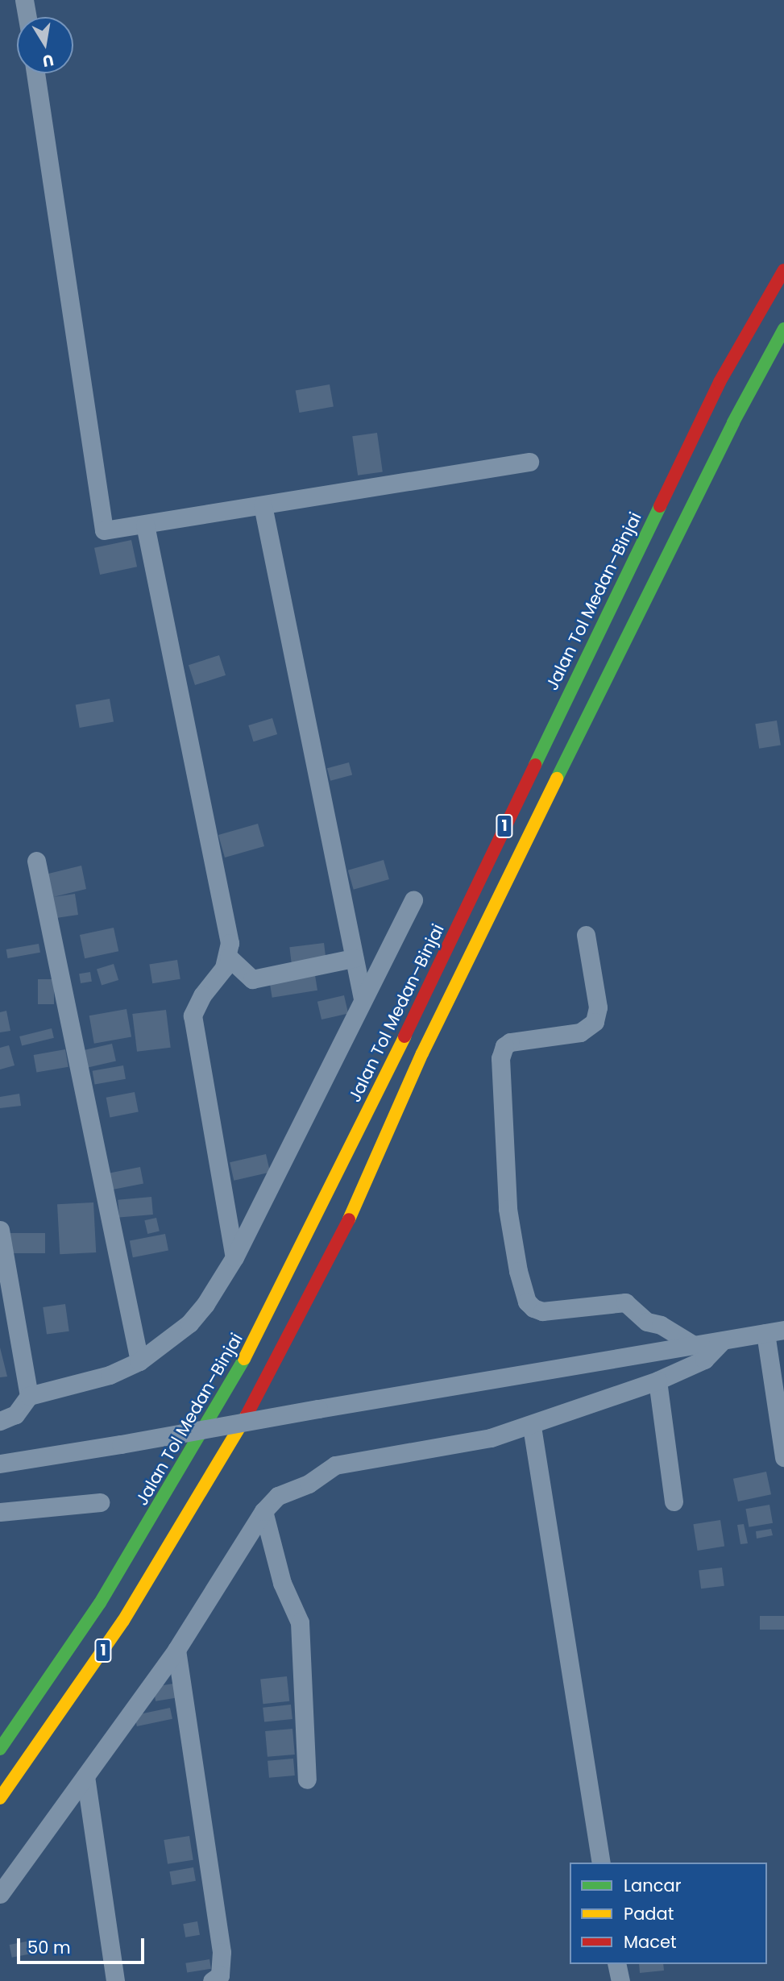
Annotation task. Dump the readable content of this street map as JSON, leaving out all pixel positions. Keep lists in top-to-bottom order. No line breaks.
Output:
{"streets":{"highway":["Jalan Tol Medan–Binjai","1"]},"legend":["Lancar","Padat","Macet"],"scale_bar":"50 m","north":"bottom"}
